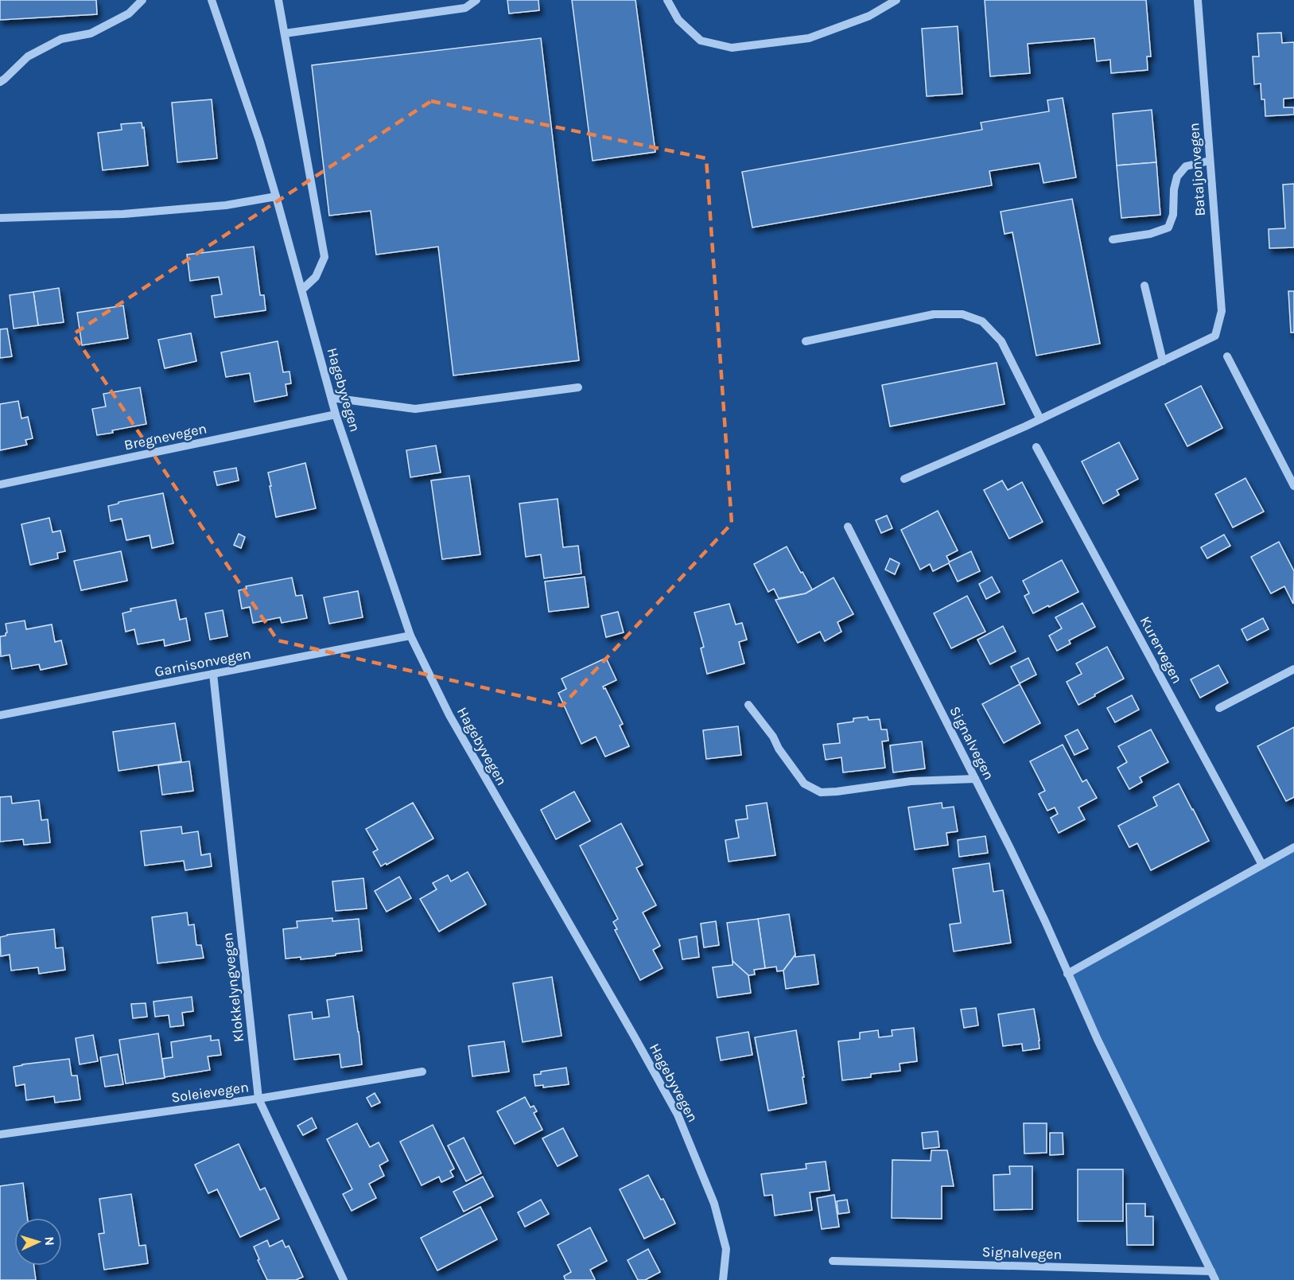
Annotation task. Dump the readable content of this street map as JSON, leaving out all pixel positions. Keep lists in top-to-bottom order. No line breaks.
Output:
{"streets":{"street":["Bataljonvegen","Hagebyvegen","Bregnevegen","Kurervegen","Garnisonvegen","Signalvegen","Klokkelyngvegen","Soleievegen"]},"crossings":[["Hagebyvegen","Bregnevegen"],["Hagebyvegen","Garnisonvegen"],["Garnisonvegen","Klokkelyngvegen"],["Klokkelyngvegen","Soleievegen"]],"north":"right"}
